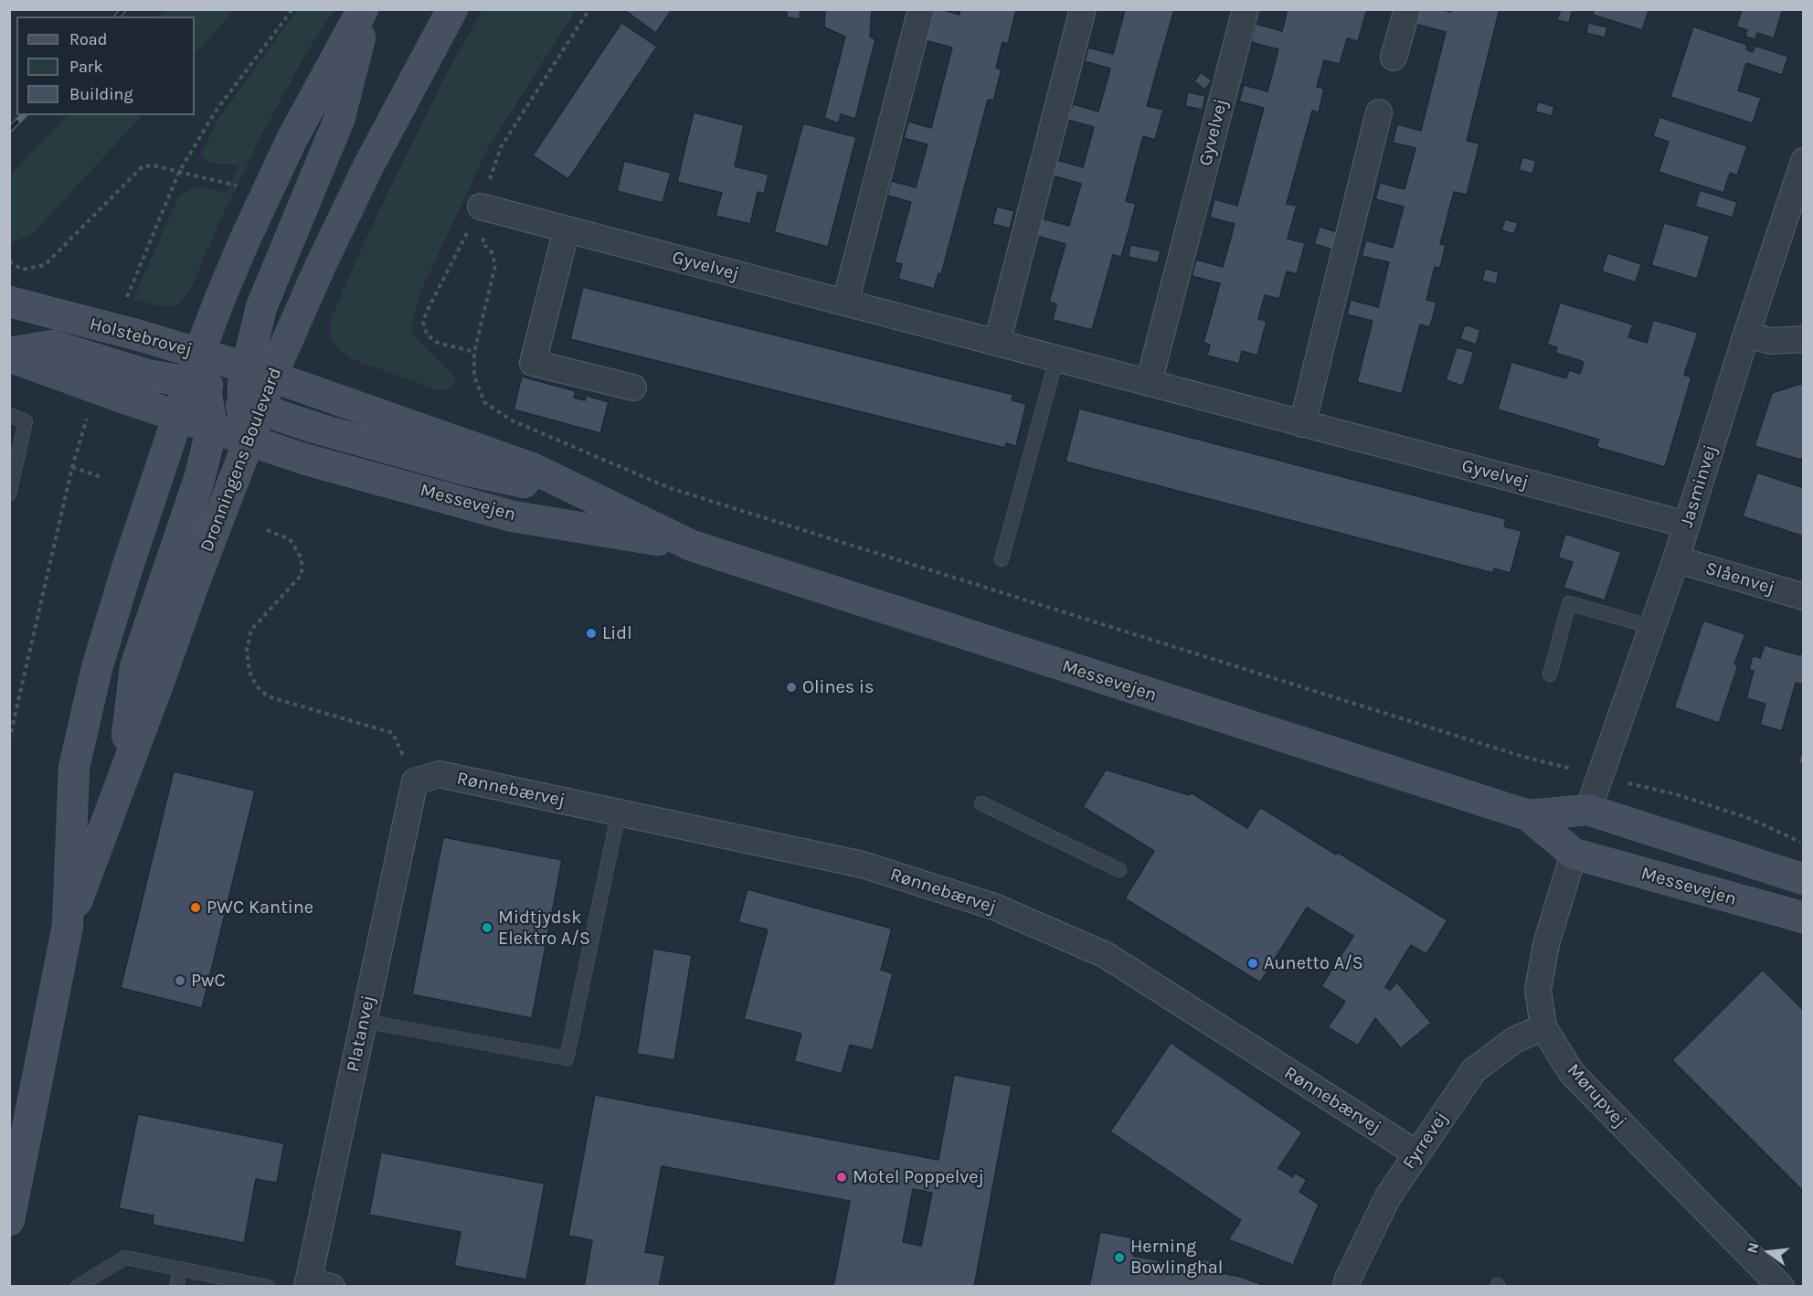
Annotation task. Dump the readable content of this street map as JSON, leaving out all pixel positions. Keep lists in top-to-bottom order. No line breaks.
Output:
{"streets":{"main road":["Holstebrovej","Dronningens Boulevard","Messevejen"],"street":["Gyvelvej","Jasminvej","Slåenvej","Rønnebærvej","Platanvej","Mørupvej","Fyrrevej"]},"crossings":[["Gyvelvej","Jasminvej"],["Holstebrovej","Dronningens Boulevard"],["Holstebrovej","Messevejen"],["Dronningens Boulevard","Messevejen"],["Jasminvej","Messevejen"],["Jasminvej","Slåenvej"],["Messevejen","Mørupvej"],["Rønnebærvej","Platanvej"],["Rønnebærvej","Fyrrevej"],["Mørupvej","Fyrrevej"]],"places":["Lidl","Olines is","PWC Kantine","Midtjydsk Elektro A/S","Aunetto A/S","PwC","Motel Poppelvej","Herning Bowlinghal"],"legend":["Road","Park","Building"],"north":"left"}
